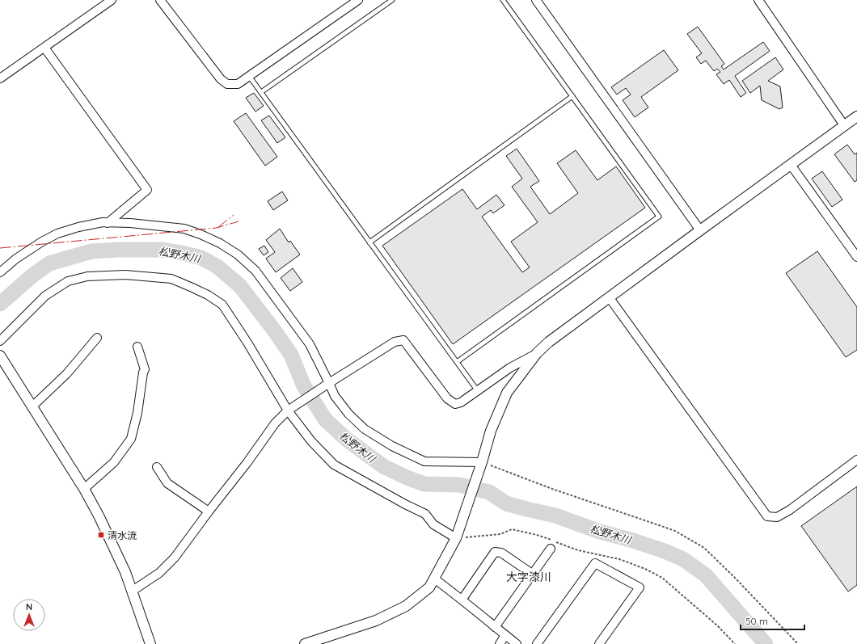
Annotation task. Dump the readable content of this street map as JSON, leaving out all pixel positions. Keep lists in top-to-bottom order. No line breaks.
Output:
{"districts":["大字漆川"],"water":["松野木川"],"places":{"transit":["清水流"]},"scale_bar":"50 m","north":"top"}
